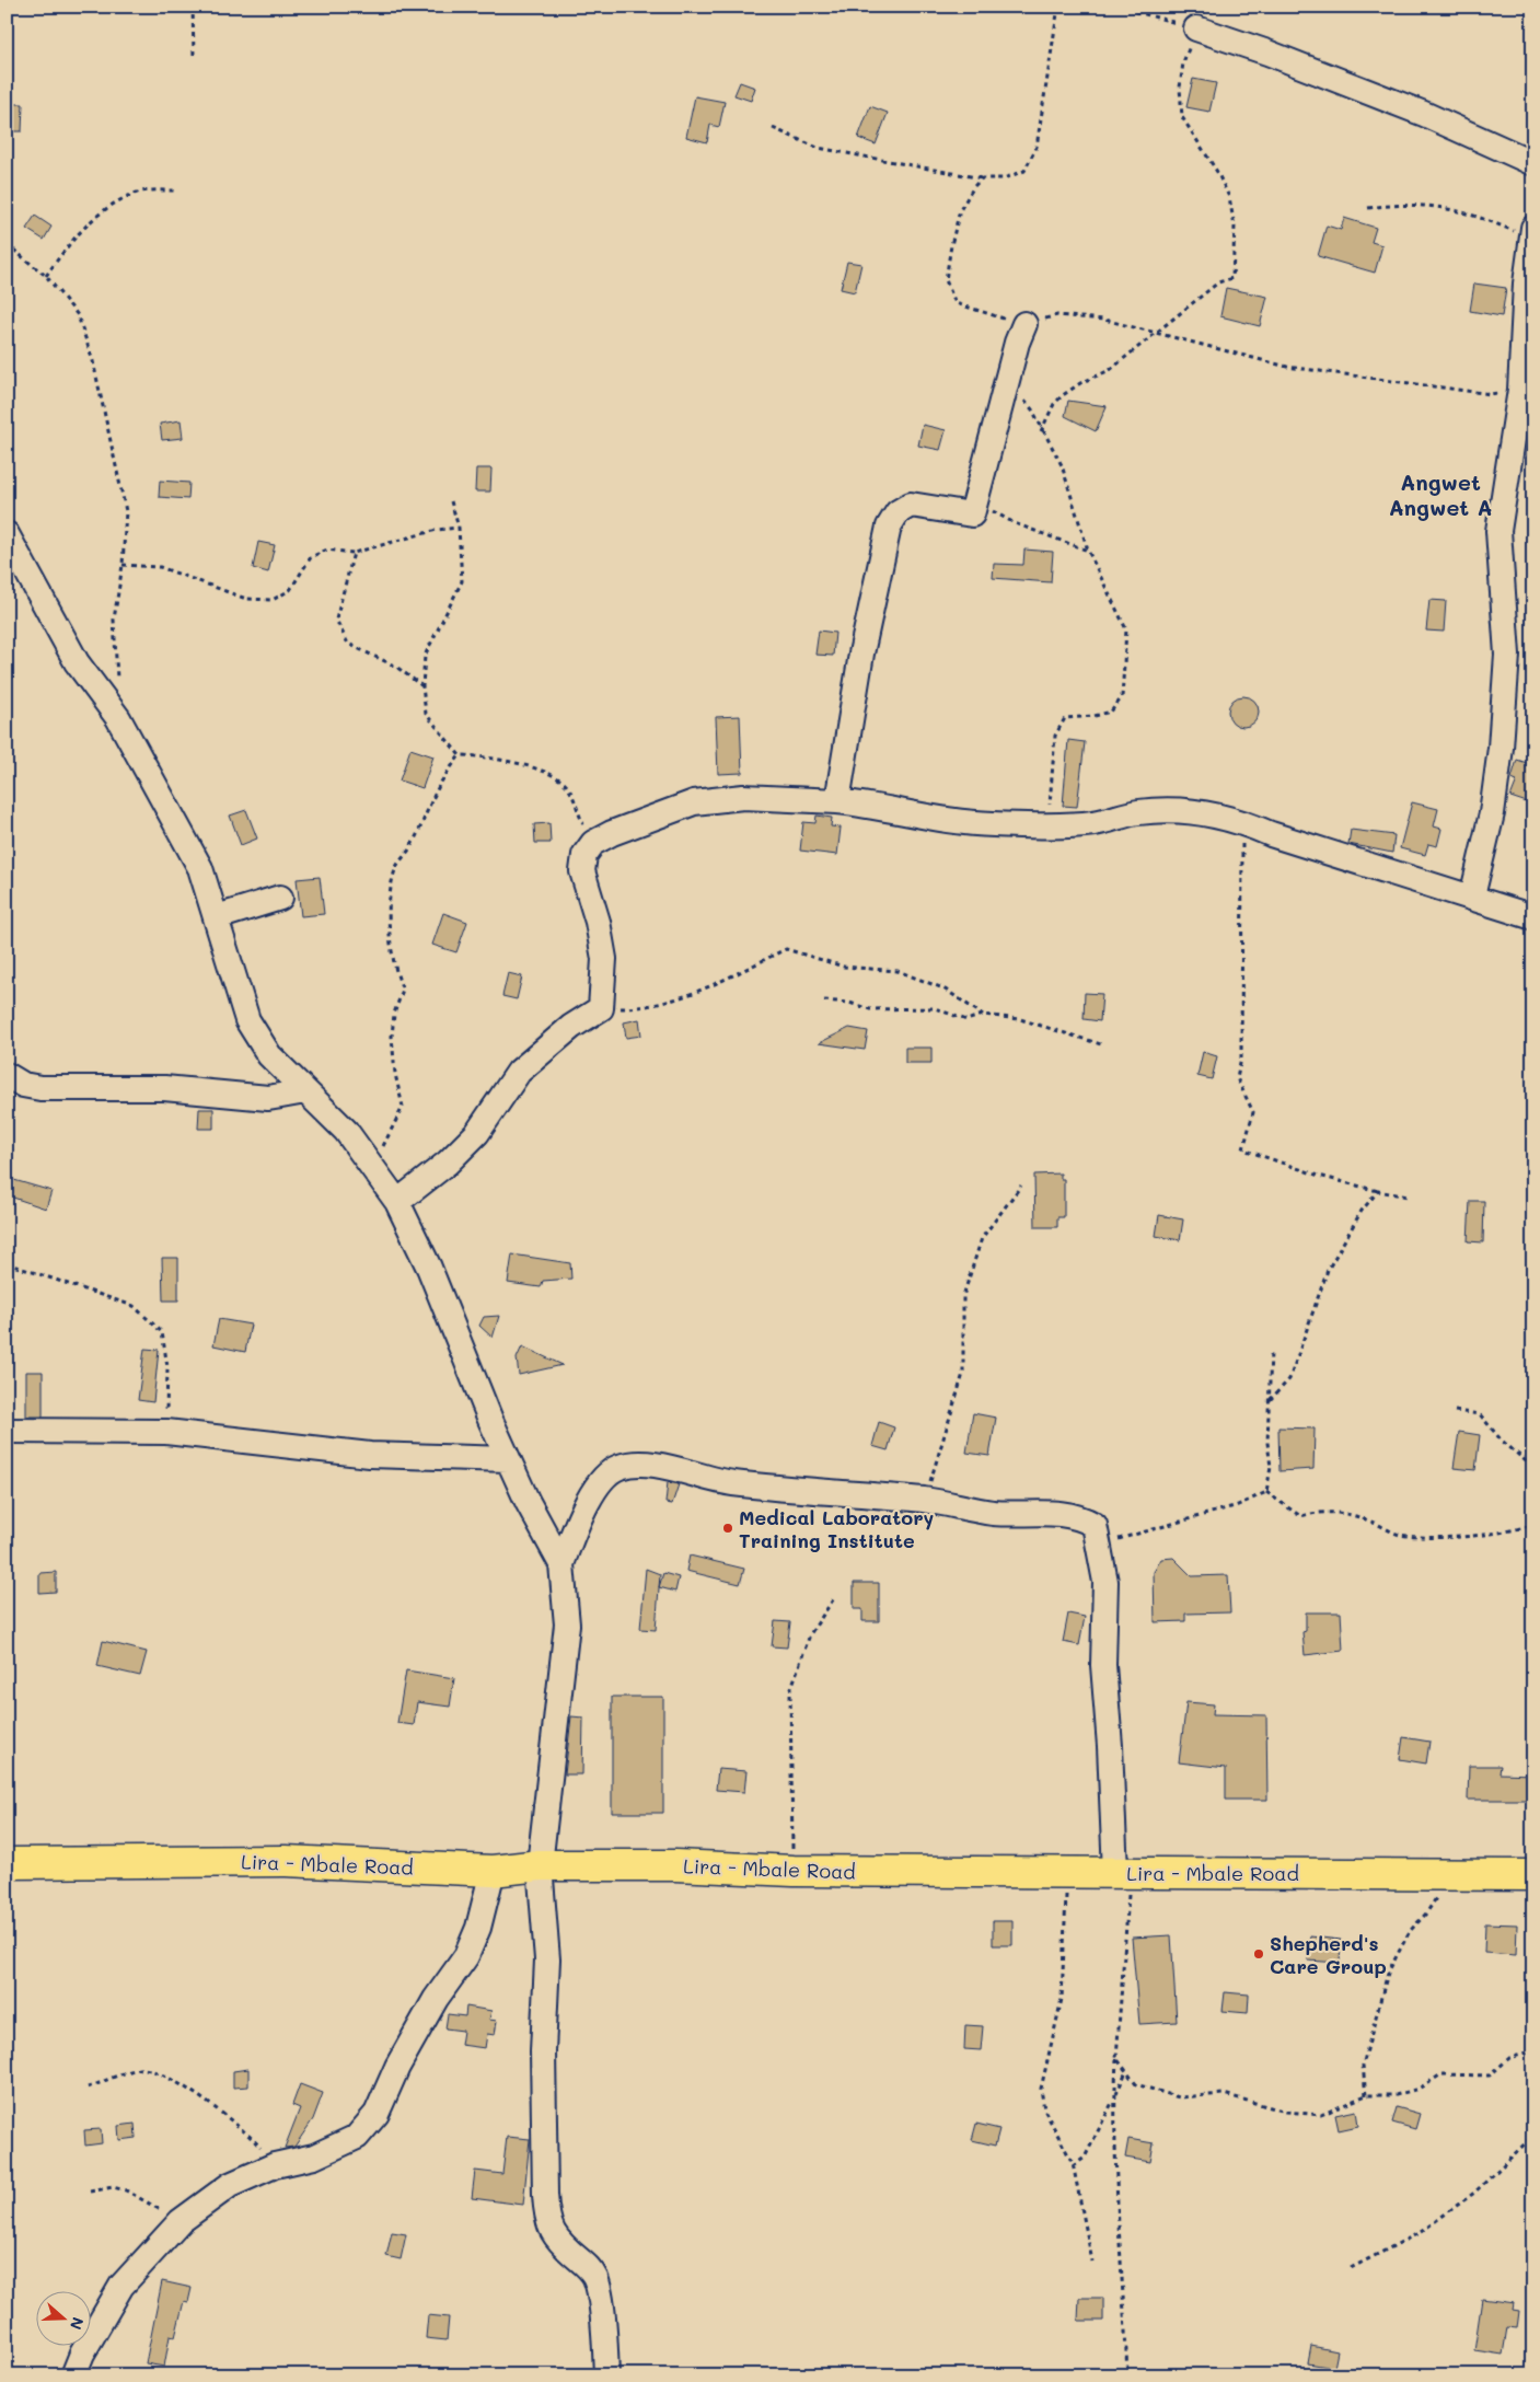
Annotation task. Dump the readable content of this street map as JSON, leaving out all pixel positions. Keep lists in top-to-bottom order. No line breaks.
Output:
{"streets":{"main road":["Lira - Mbale Road"]},"districts":["Angwet Angwet A"],"places":["Medical Laboratory Training Institute","Shepherd's Care Group"],"north":"right"}
